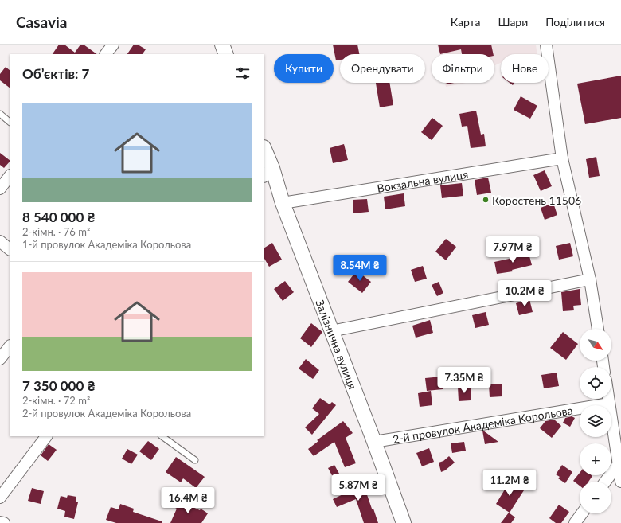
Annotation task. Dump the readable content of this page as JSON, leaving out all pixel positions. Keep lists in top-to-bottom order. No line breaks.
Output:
{"streets":{"street":["Вокзальна вулиця","Залізнична вулиця","2-й провулок Академіка Корольова"]},"crossings":[["Вокзальна вулиця","Залізнична вулиця"],["Залізнична вулиця","2-й провулок Академіка Корольова"]],"places":["Коростень 11506"],"north":"bottom right","page":{"header":"Casavia","nav":["Карта","Шари","Поділитися"],"chip":["Купити","Орендувати","Фільтри","Нове"],"heading":"Об’єктів: 7","list":[{"name":"8 540 000 ₴","note":"2-кімн. · 76 m² · 1-й провулок Академіка Корольова"},{"name":"7 350 000 ₴","note":"2-кімн. · 72 m² · 2-й провулок Академіка Корольова"}],"price":["7.97M ₴","8.54M ₴","10.2M ₴","7.35M ₴","11.2M ₴","5.87M ₴","16.4M ₴"],"map_buttons":["+","−"]}}
